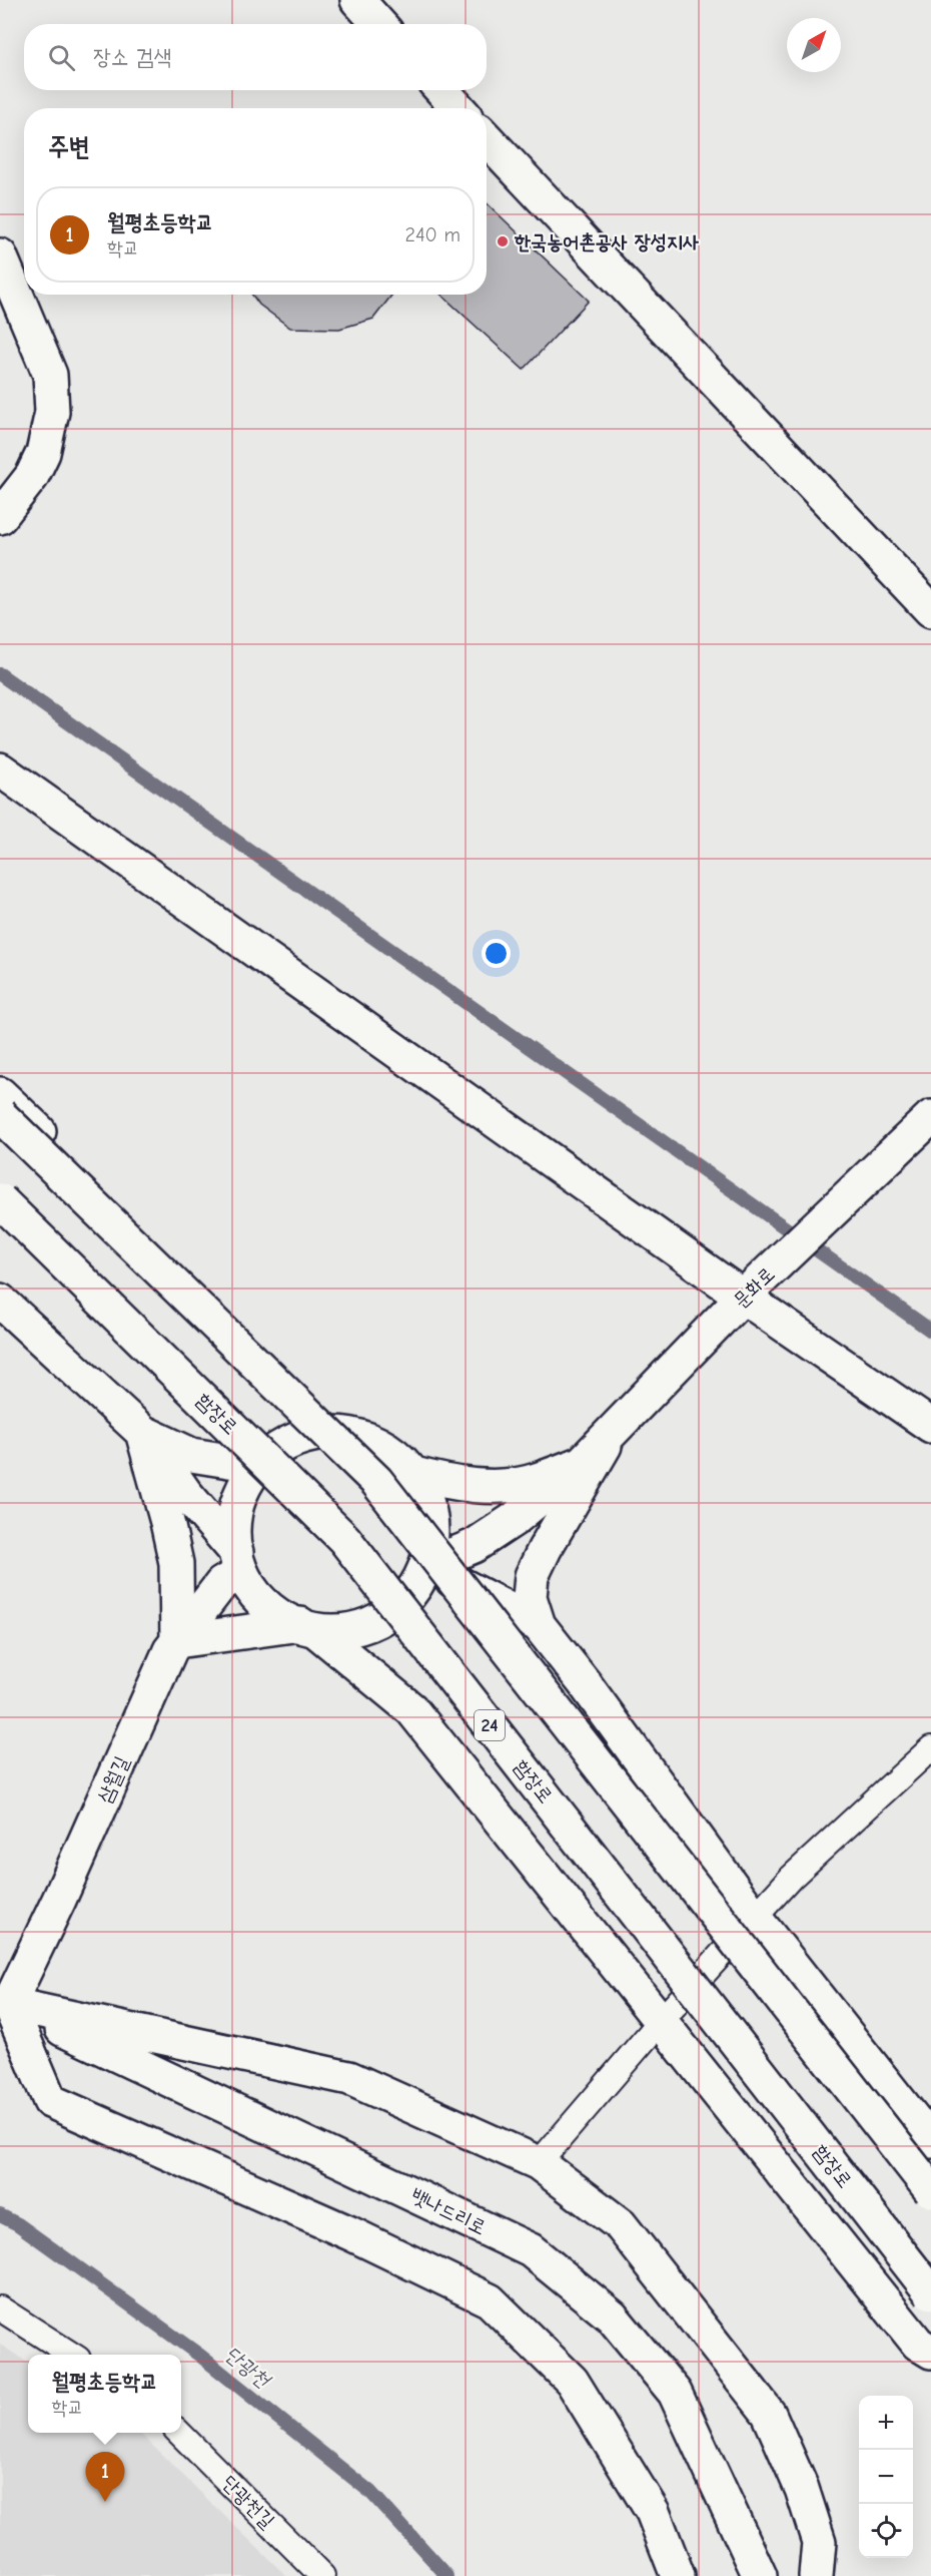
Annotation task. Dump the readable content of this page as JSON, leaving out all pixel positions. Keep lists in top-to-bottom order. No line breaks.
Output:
{"streets":{"street":["문화로","함장로","24","삼월길","뱃나드리로"],"lane":["단광천길"]},"crossings":[["문화로","삼월길"],["삼월길","뱃나드리로"]],"water":["단광천"],"places":["한국농어촌공사 장성지사"],"north":"top right","page":{"search":"장소 검색","heading":"주변","list":[{"mark":"1","name":"월평초등학교","note":"학교","value":"240 m"}],"popup":["월평초등학교","학교"],"map_buttons":["+","−"],"pins":"1"}}
